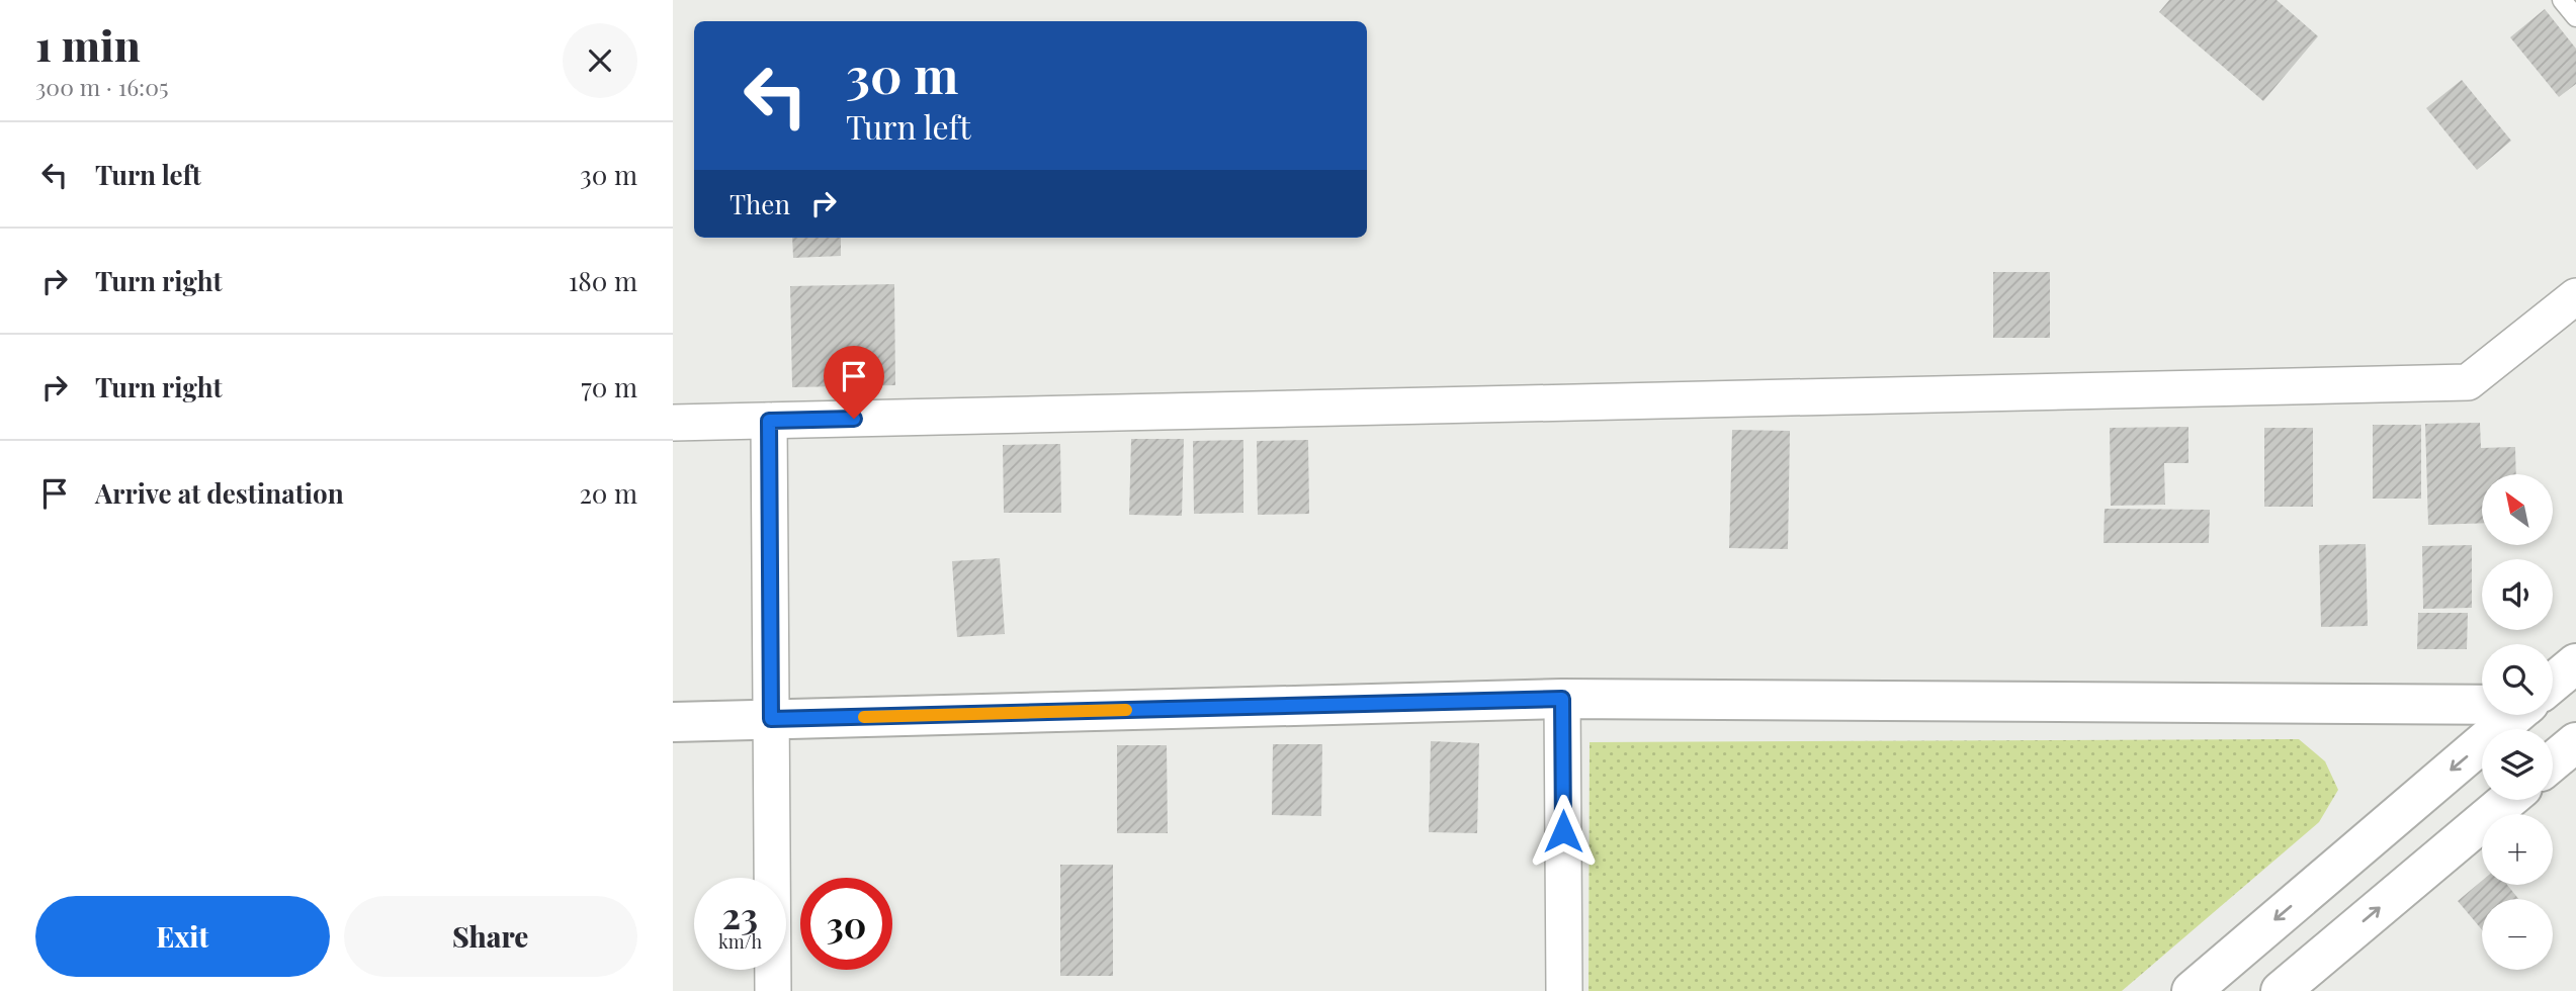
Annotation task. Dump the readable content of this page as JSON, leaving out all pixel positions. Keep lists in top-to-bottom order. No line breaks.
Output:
{"north":"top left","page":{"heading":["1 min","300 m · 16:05"],"turn":["30 m","Turn left"],"list":[{"name":"Turn left","value":"30 m"},{"name":"Turn right","value":"180 m"},{"name":"Turn right","value":"70 m"},{"name":"Arrive at destination","value":"20 m"}],"then":"Then","map_buttons":["+","−"],"speed":"23 km/h","limit":"30","buttons":["Exit","Share"]}}
